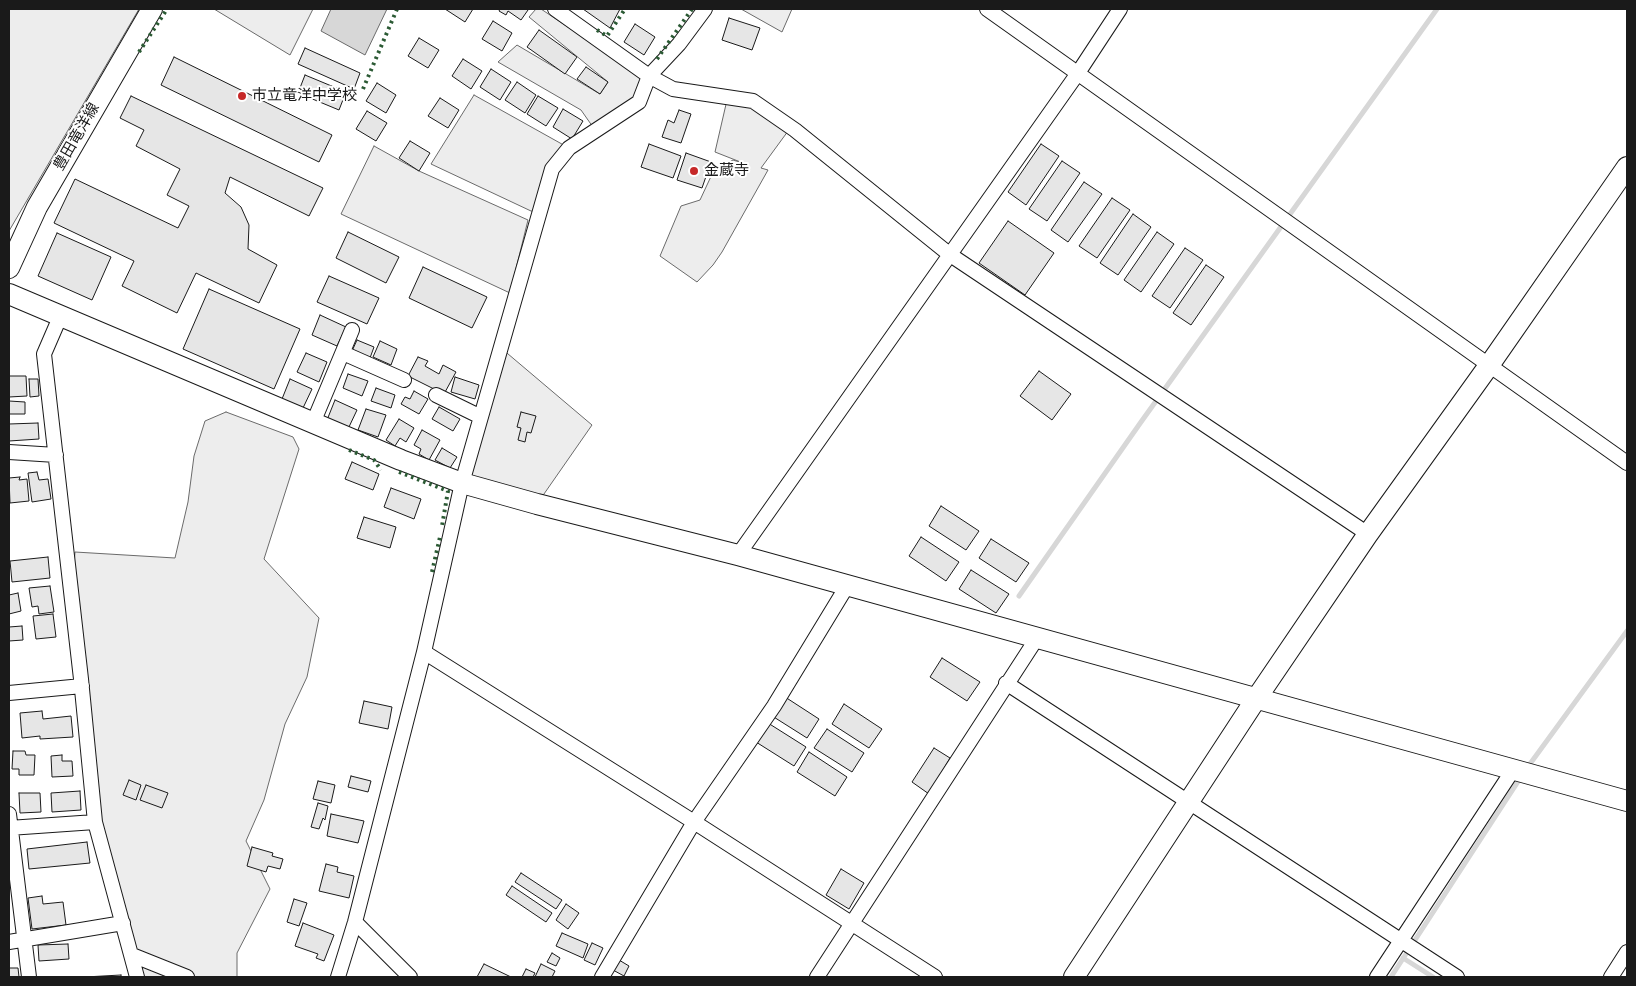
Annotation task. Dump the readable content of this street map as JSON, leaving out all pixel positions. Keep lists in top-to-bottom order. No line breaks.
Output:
{"streets":{"street":["豊田竜洋線"]},"places":["市立竜洋中学校","金蔵寺"]}
